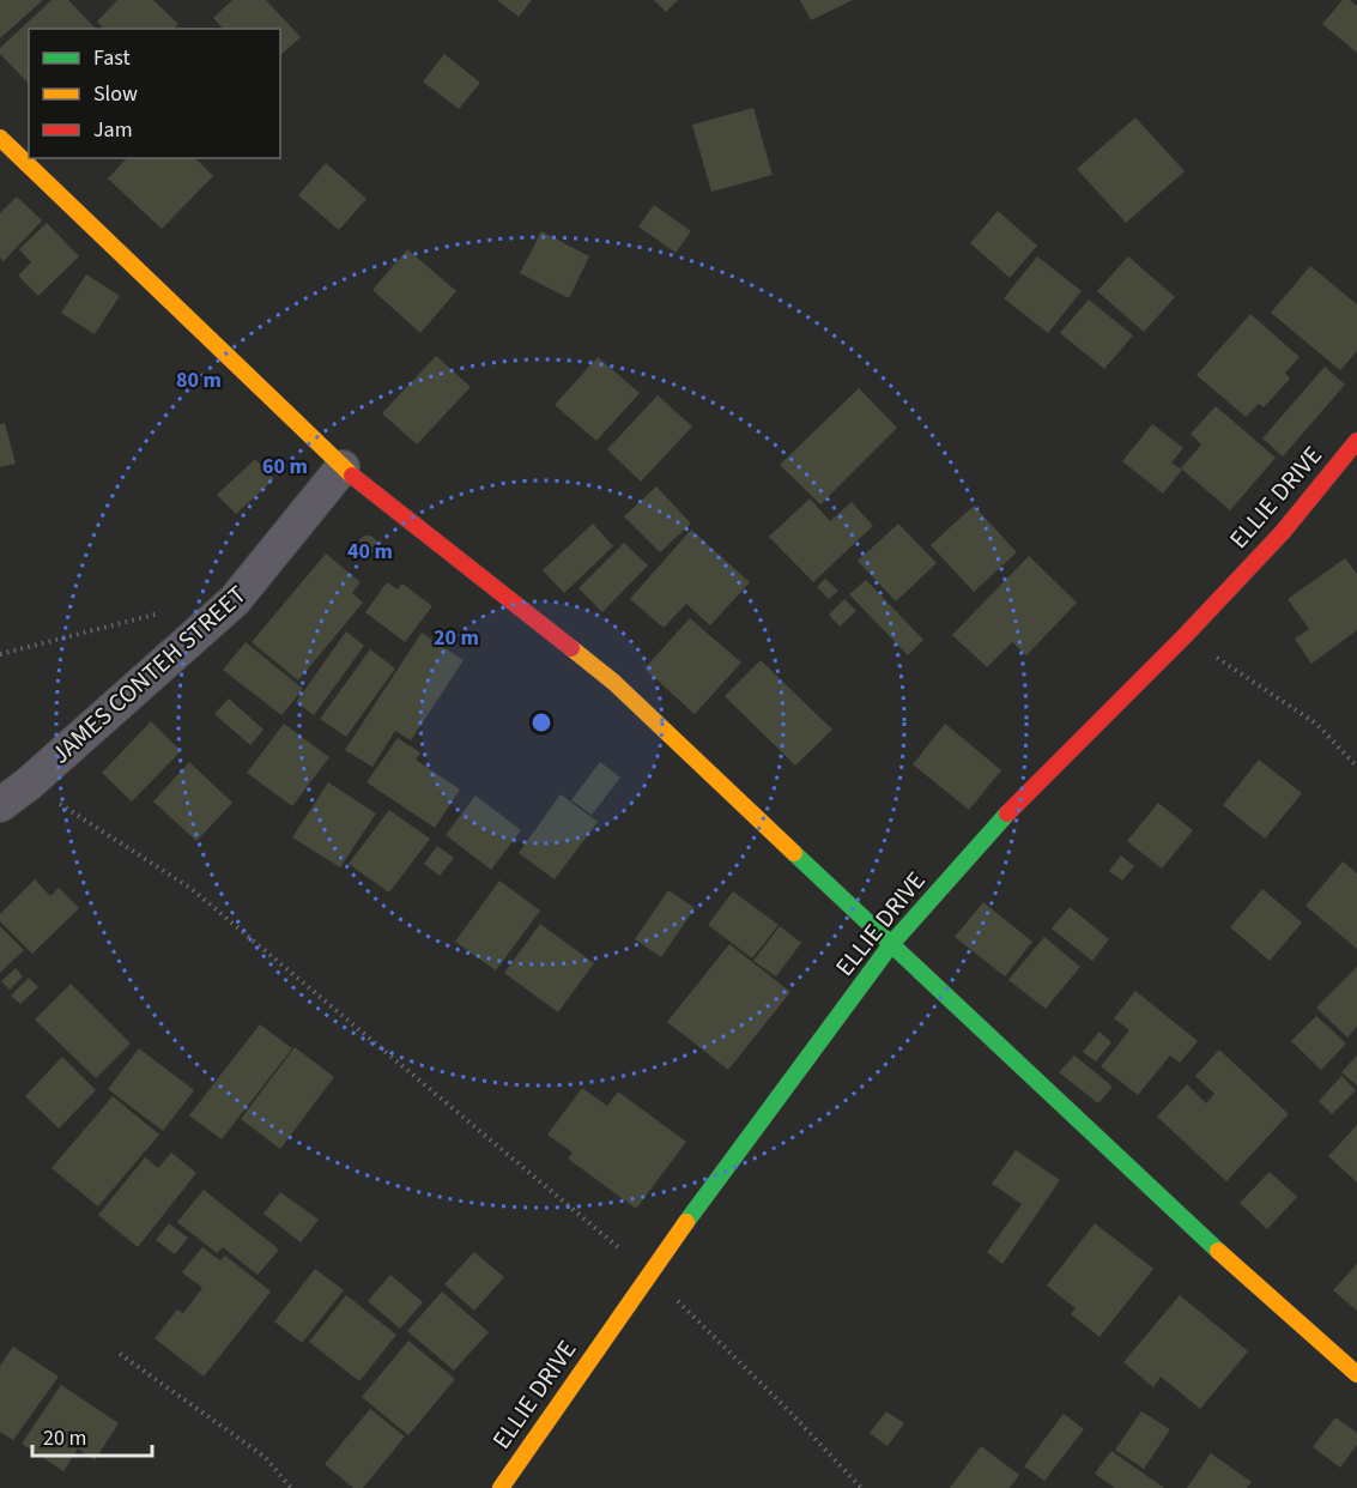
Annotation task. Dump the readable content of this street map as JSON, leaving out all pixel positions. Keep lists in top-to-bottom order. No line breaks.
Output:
{"streets":{"main road":["ELLIE DRIVE"],"street":["JAMES CONTEH STREET"]},"legend":["Fast","Slow","Jam"],"scale_bar":"20 m","rings":["80 m","60 m","40 m","20 m"]}
